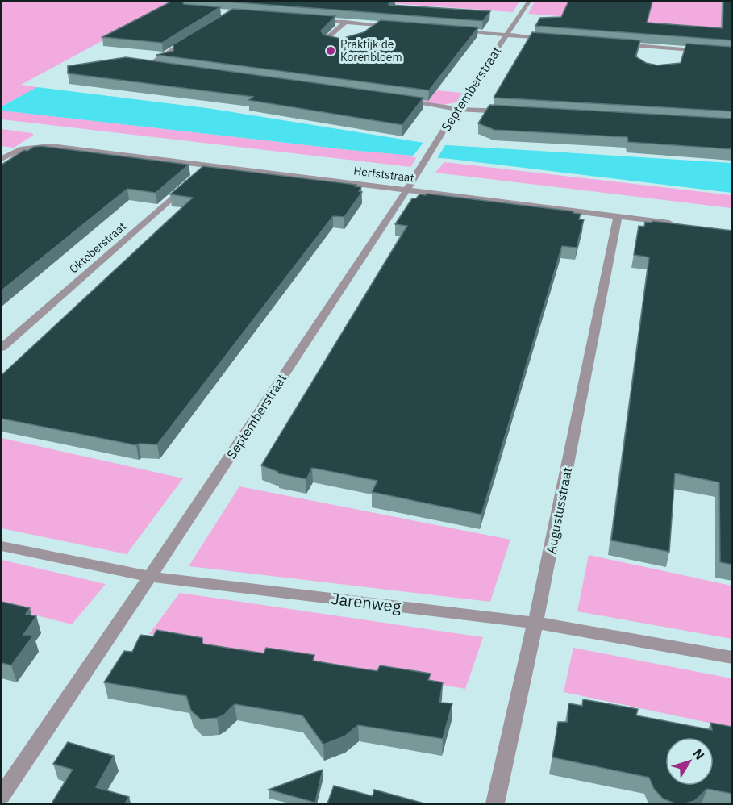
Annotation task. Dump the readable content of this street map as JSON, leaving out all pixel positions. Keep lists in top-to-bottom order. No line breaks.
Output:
{"streets":{"street":["Septemberstraat","Herfststraat","Oktoberstraat","Augustusstraat","Jarenweg"]},"crossings":[["Septemberstraat","Herfststraat"],["Septemberstraat","Jarenweg"],["Herfststraat","Oktoberstraat"],["Herfststraat","Augustusstraat"],["Augustusstraat","Jarenweg"]],"places":["Praktijk de Korenbloem"],"north":"top right"}
